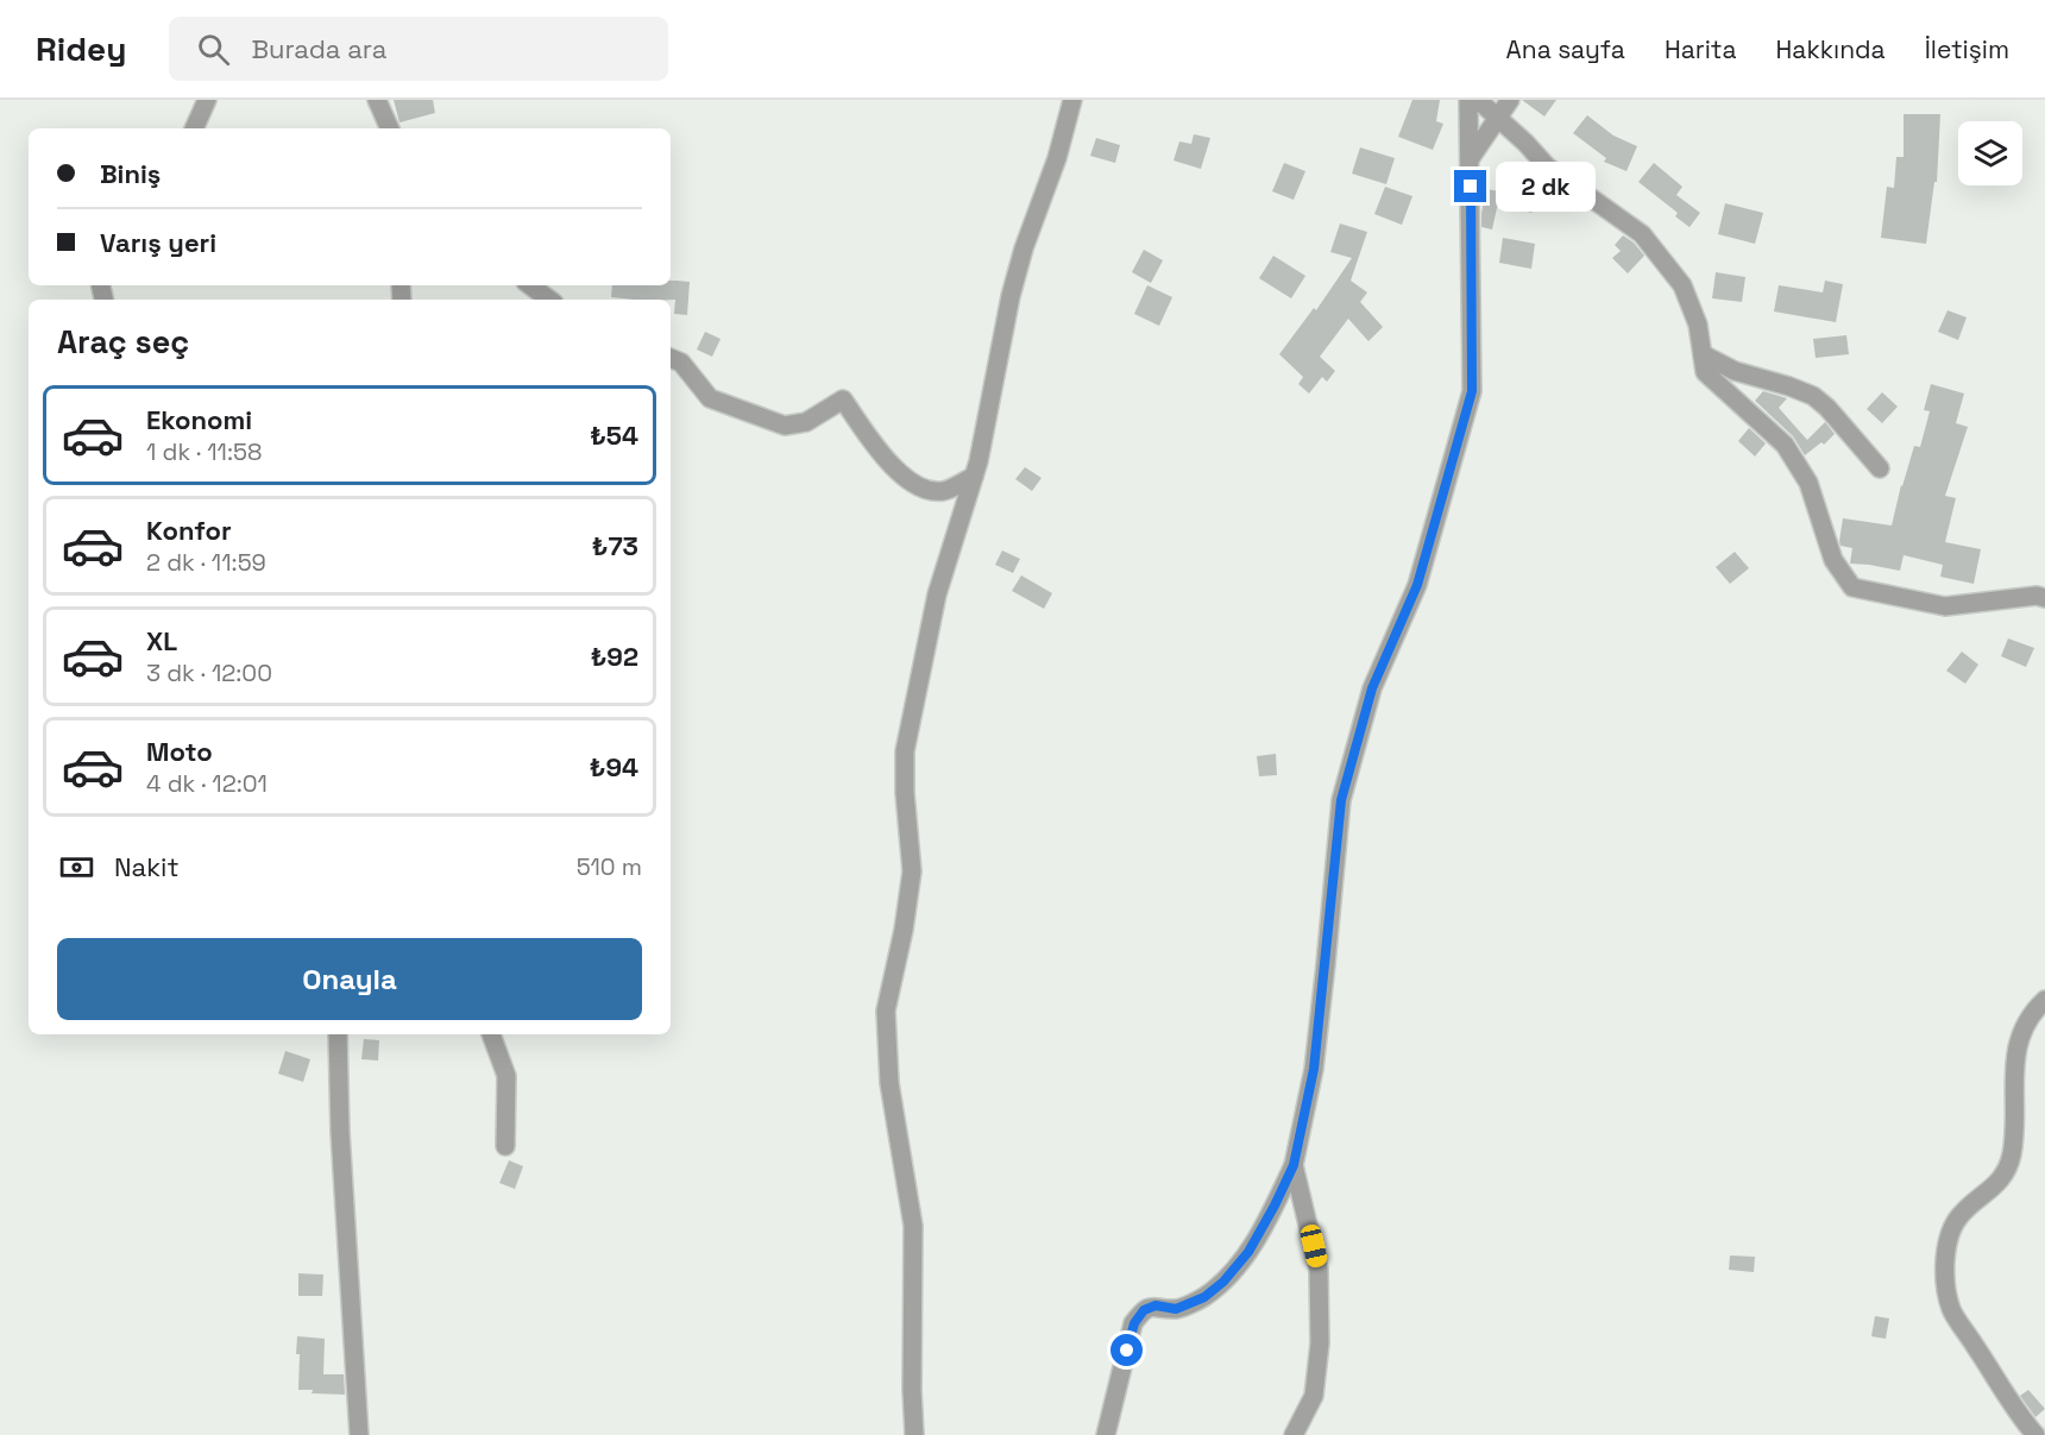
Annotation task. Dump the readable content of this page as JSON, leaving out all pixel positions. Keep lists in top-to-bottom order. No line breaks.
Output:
{"page":{"header":"Ridey","search":"Burada ara","nav":["Ana sayfa","Harita","Hakkında","İletişim"],"banner":["Biniş","Varış yeri"],"bubble":"2 dk","heading":"Araç seç","list":[{"name":"Ekonomi","note":"1 dk · 11:58","value":"₺54"},{"name":"Konfor","note":"2 dk · 11:59","value":"₺73"},{"name":"XL","note":"3 dk · 12:00","value":"₺92"},{"name":"Moto","note":"4 dk · 12:01","value":"₺94"}],"pay":["Nakit","510 m"],"buttons":"Onayla"}}
